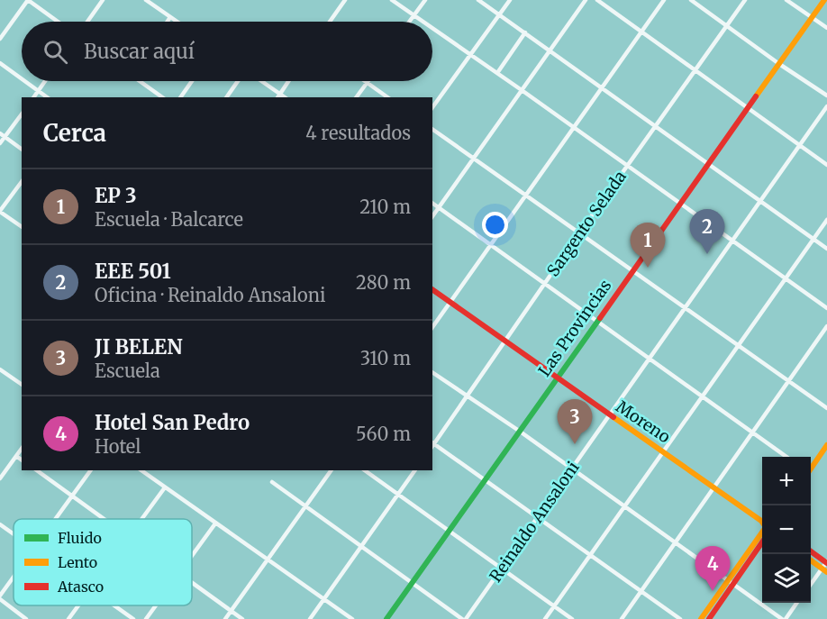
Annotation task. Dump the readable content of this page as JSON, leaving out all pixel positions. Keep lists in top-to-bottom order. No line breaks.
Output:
{"streets":{"street":["Sargento Selada","Las Provincias","Moreno","Reinaldo Ansaloni"]},"crossings":[["Sargento Selada","Moreno"],["Las Provincias","Moreno"],["Moreno","Reinaldo Ansaloni"]],"legend":["Fluido","Lento","Atasco"],"page":{"search":"Buscar aquí","heading":["Cerca","4 resultados"],"list":[{"mark":"1","name":"EP 3","note":"Escuela · Balcarce","value":"210 m"},{"mark":"2","name":"EEE 501","note":"Oficina · Reinaldo Ansaloni","value":"280 m"},{"mark":"3","name":"JI BELEN","note":"Escuela","value":"310 m"},{"mark":"4","name":"Hotel San Pedro","note":"Hotel","value":"560 m"}],"pins":["2","1","3","4"],"map_buttons":["+","−"]}}
